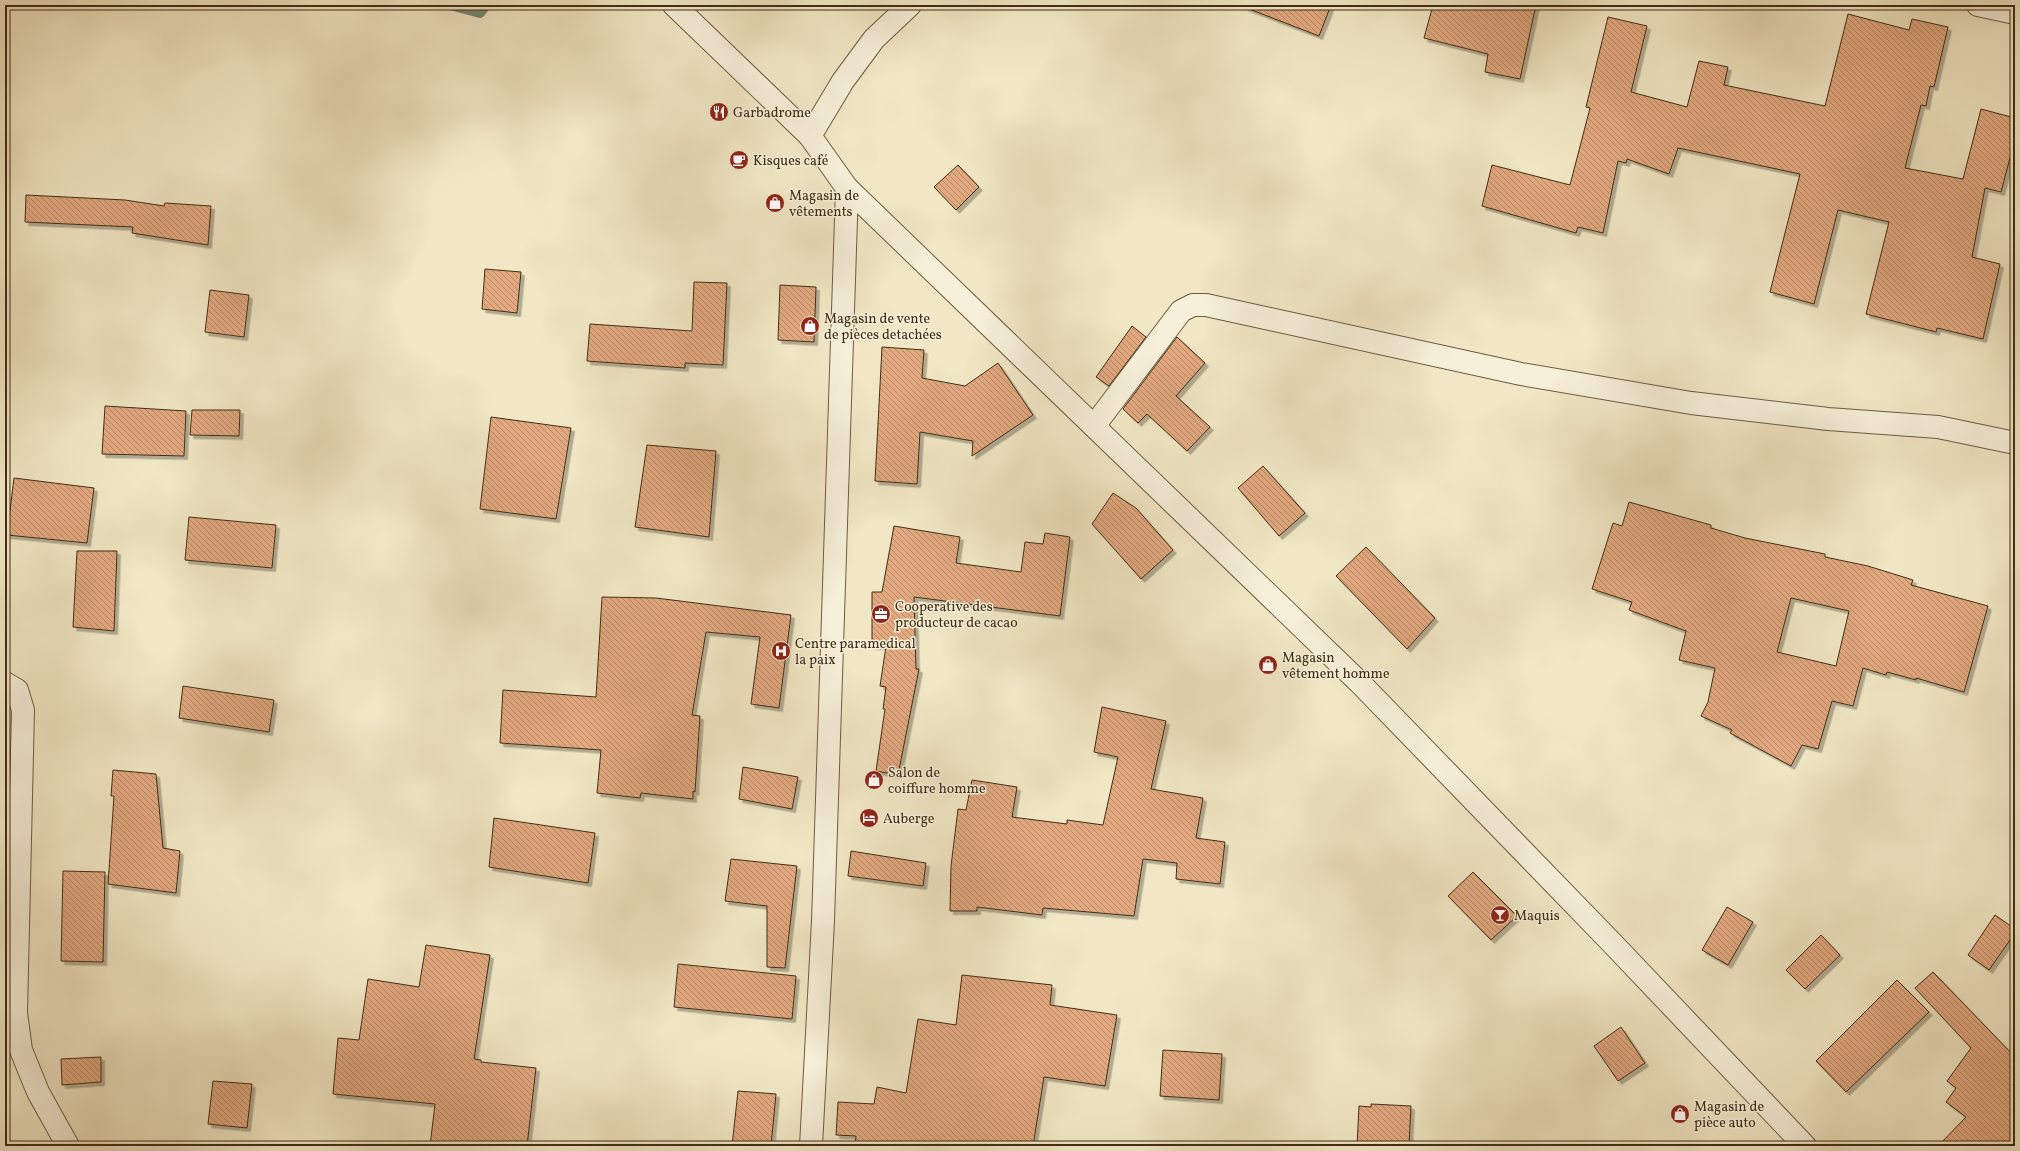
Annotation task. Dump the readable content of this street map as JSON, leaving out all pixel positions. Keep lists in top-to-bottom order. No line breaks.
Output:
{"places":{"restaurant":["Garbadrome"],"cafe":["Kisques café"],"shop":["Magasin de vêtements","Magasin de vente de pièces detachées","Magasin vêtement homme","Salon de coiffure homme","Magasin de pièce auto"],"office":["Cooperative des producteur de cacao"],"hospital":["Centre paramedical la paix"],"hotel":["Auberge"],"bar":["Maquis"]}}
